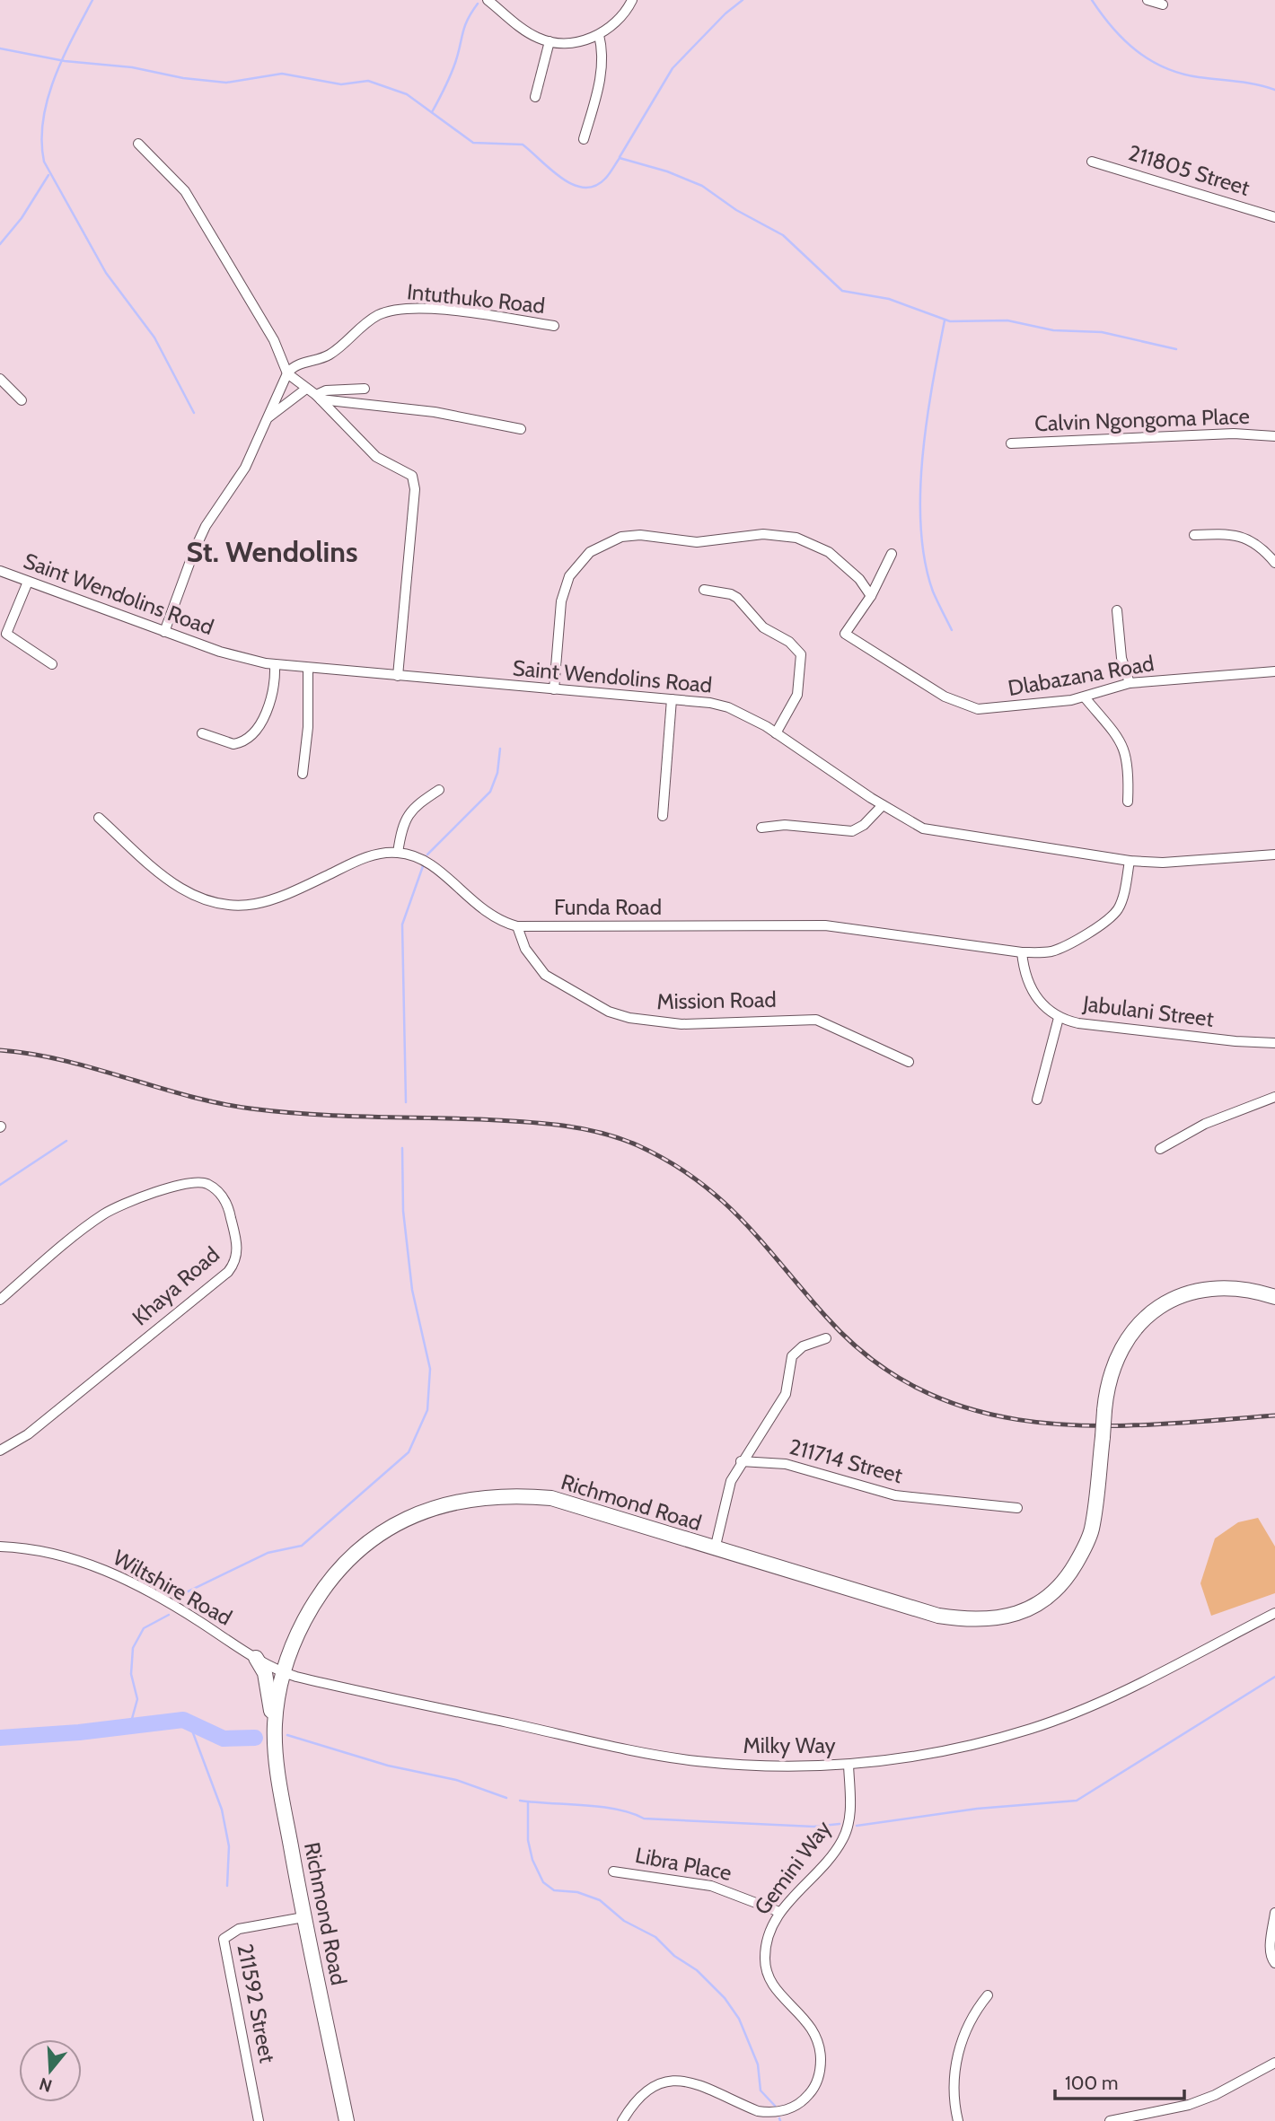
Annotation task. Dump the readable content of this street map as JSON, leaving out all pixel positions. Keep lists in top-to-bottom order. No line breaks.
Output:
{"streets":{"highway":["Richmond Road"],"street":["211805 Street","Intuthuko Road","Calvin Ngongoma Place","Saint Wendolins Road","Dlabazana Road","Funda Road","Mission Road","Jabulani Street","Khaya Road","211714 Street","Wiltshire Road","Milky Way","Libra Place","Gemini Way","211592 Street"]},"crossings":[["Saint Wendolins Road","Funda Road"],["Funda Road","Mission Road"],["Funda Road","Jabulani Street"],["Richmond Road","Wiltshire Road"],["Richmond Road","Milky Way"],["Richmond Road","211592 Street"],["Wiltshire Road","Milky Way"],["Milky Way","Gemini Way"],["Libra Place","Gemini Way"]],"districts":["St. Wendolins"],"scale_bar":"100 m","north":"bottom"}
